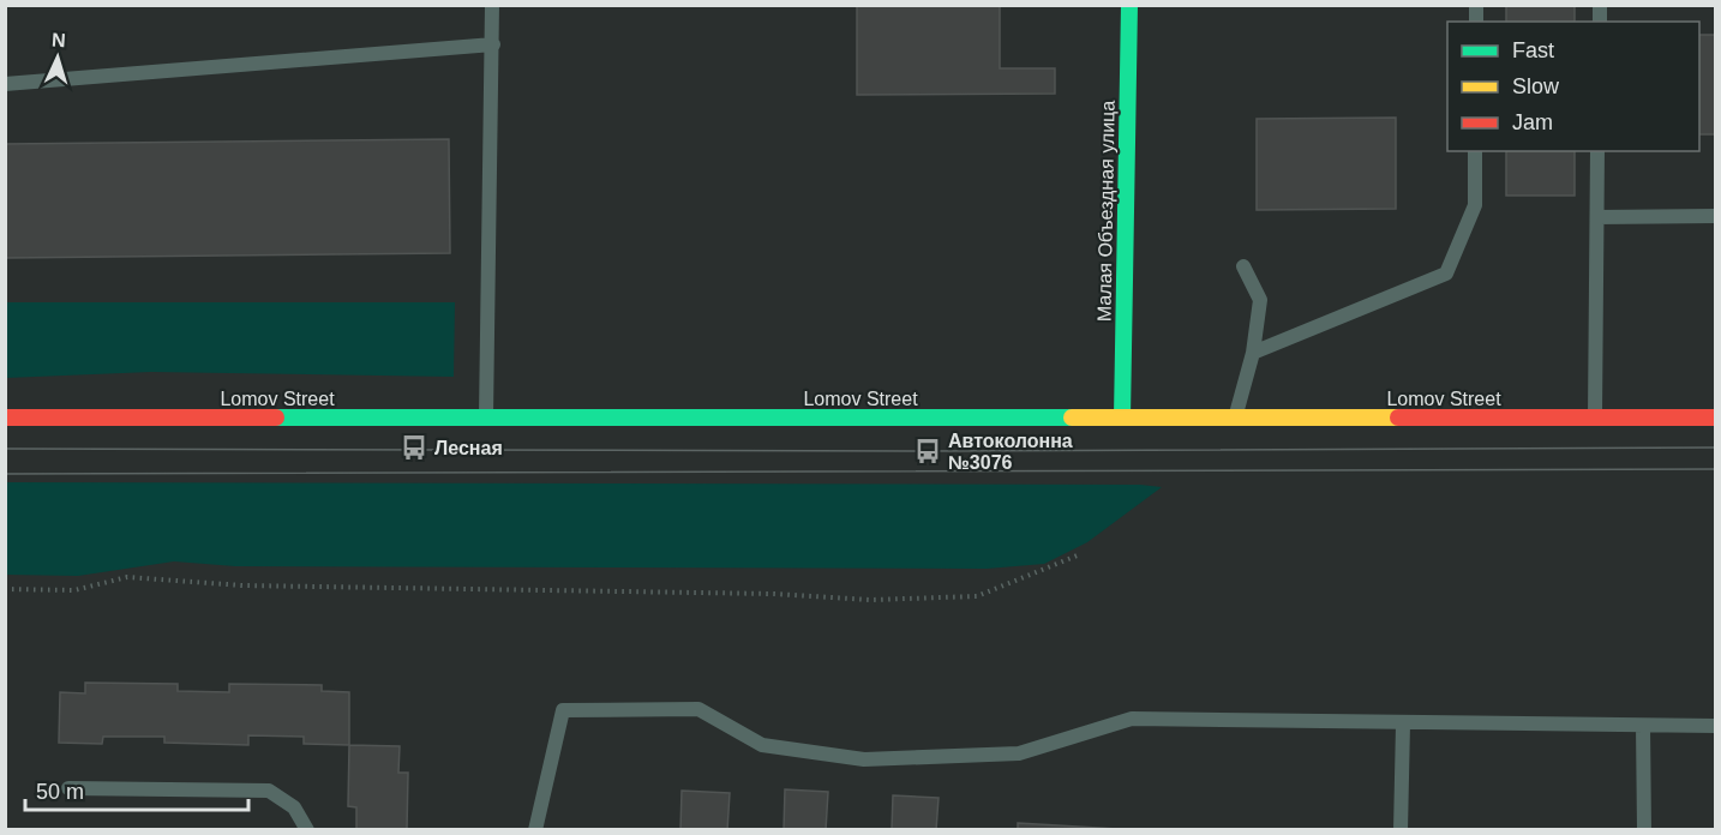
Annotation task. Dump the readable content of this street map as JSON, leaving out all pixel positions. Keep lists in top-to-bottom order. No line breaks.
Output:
{"streets":{"main road":["Малая Объездная улица","Lomov Street"]},"crossings":[["Малая Объездная улица","Lomov Street"]],"places":{"bus stop":["Лесная","Автоколонна №3076"]},"legend":["Fast","Slow","Jam"],"scale_bar":"50 m","north":"top"}
